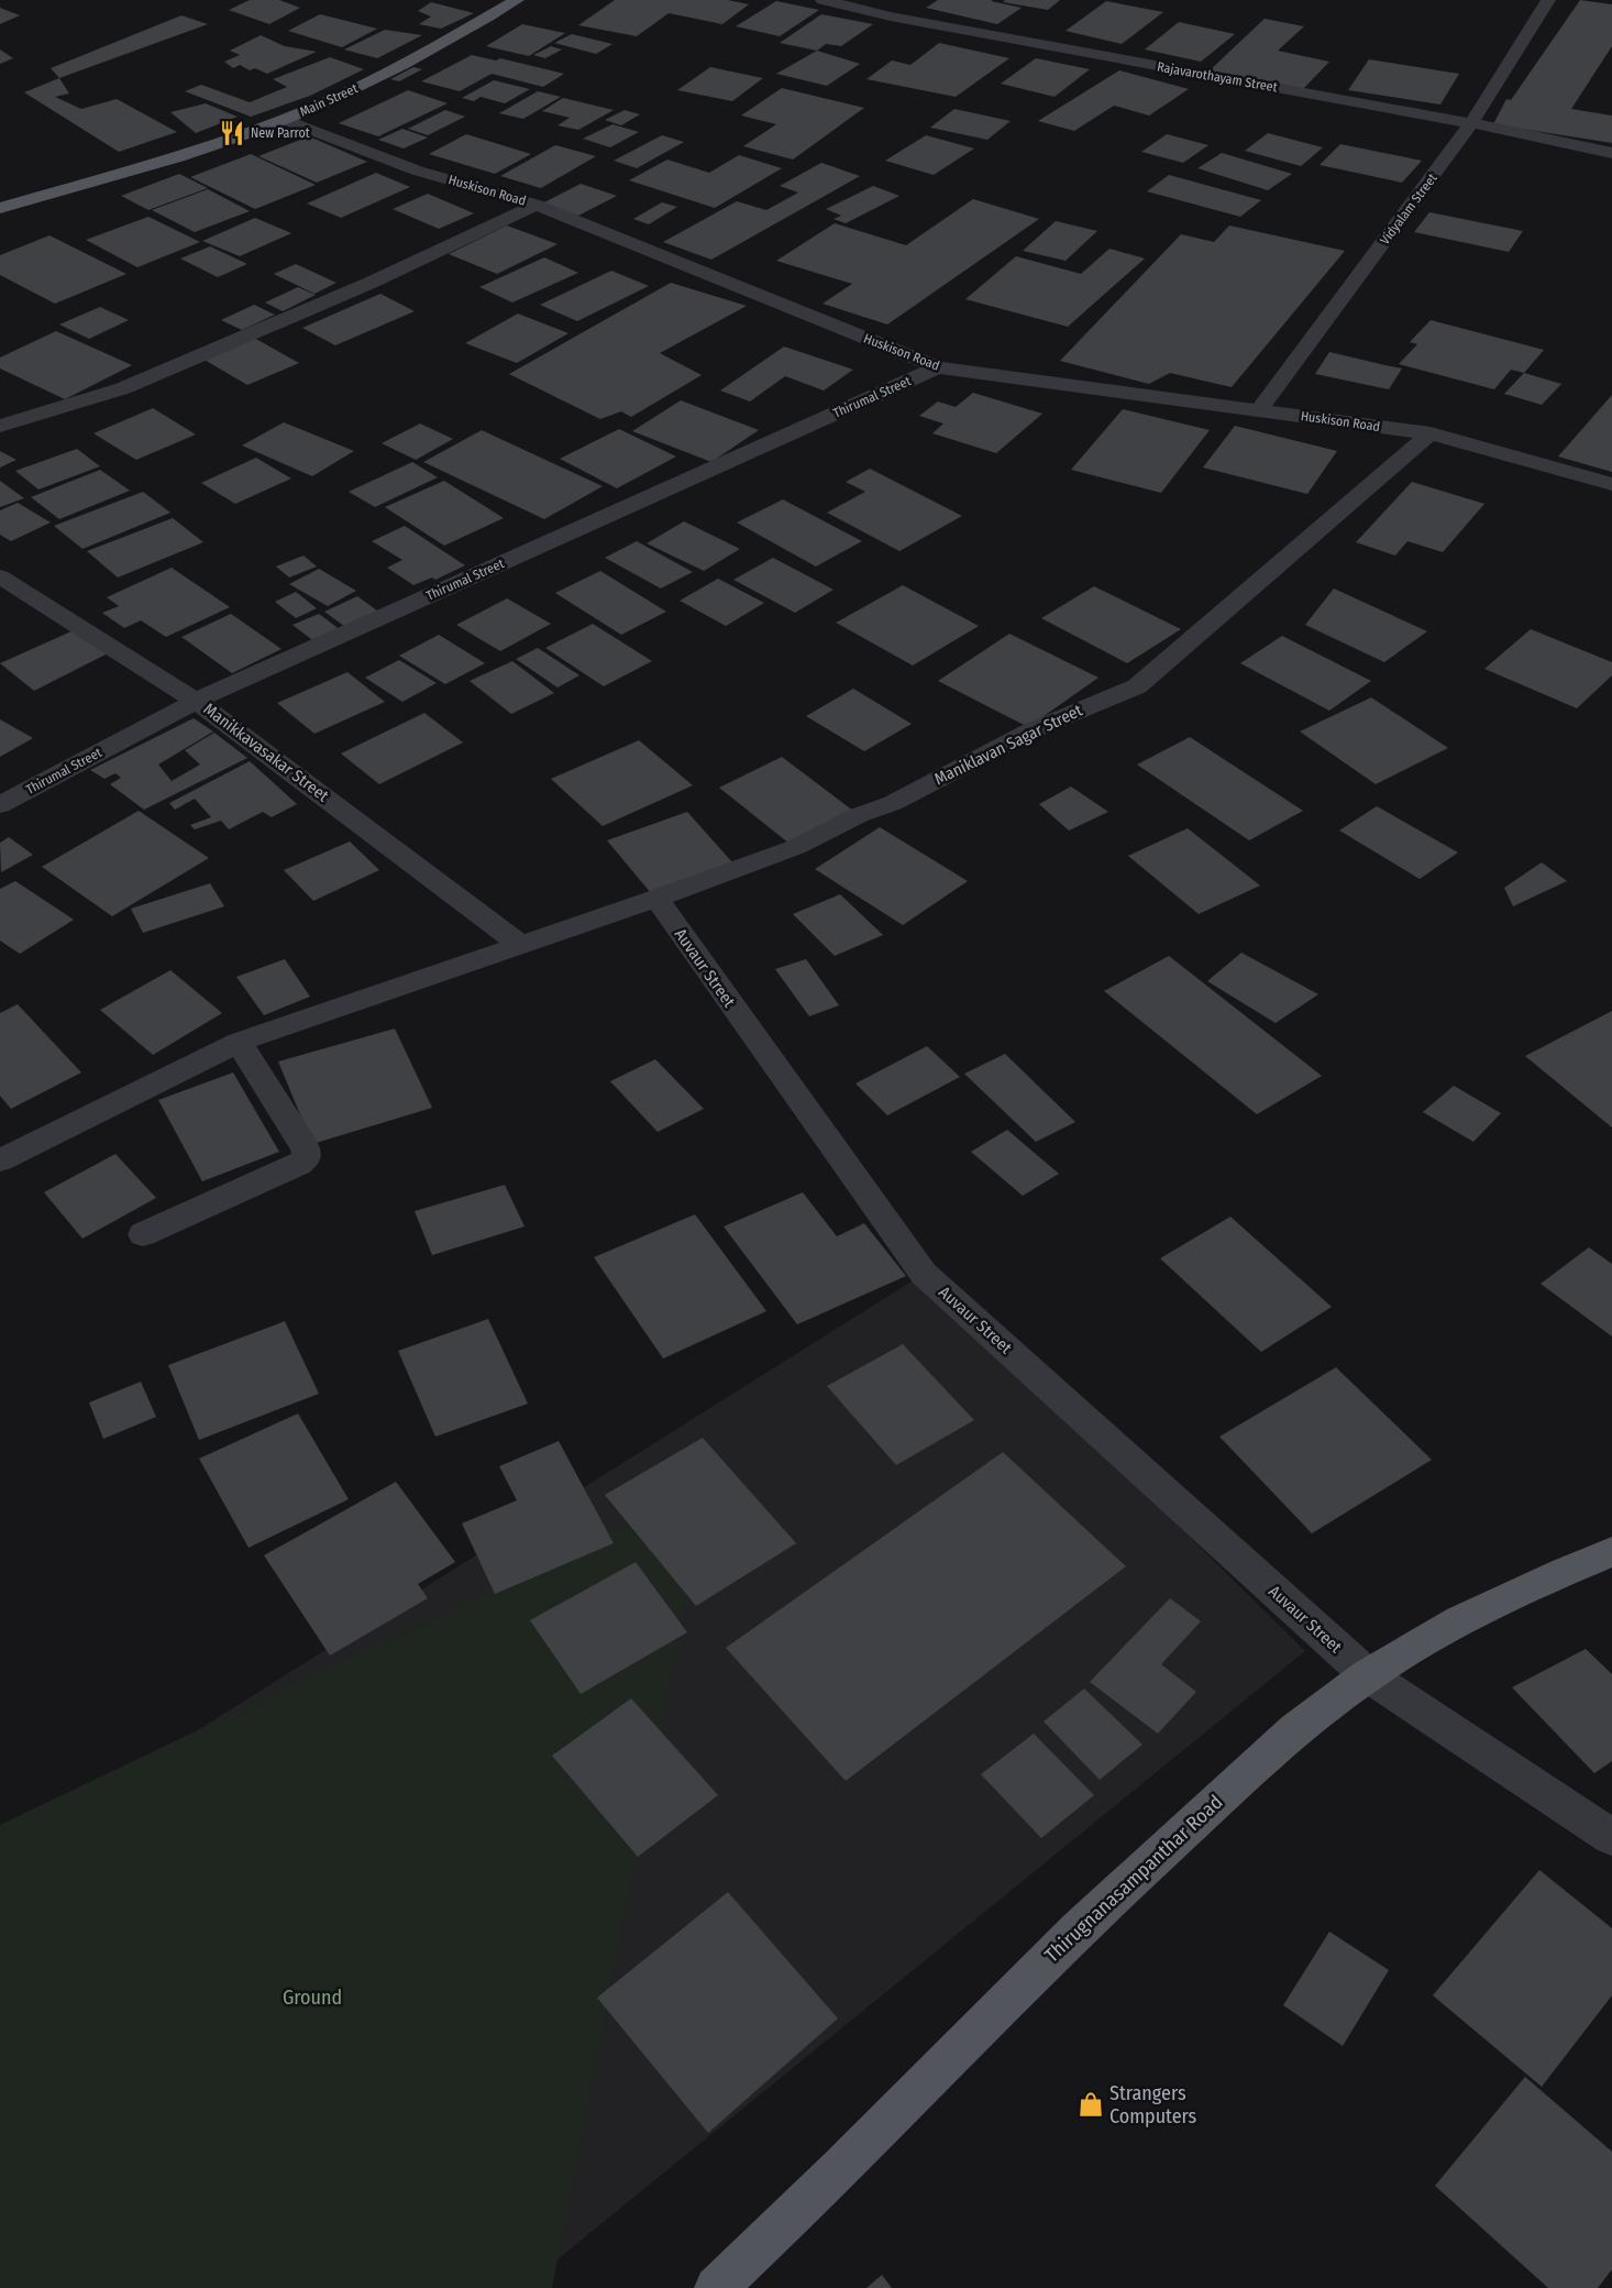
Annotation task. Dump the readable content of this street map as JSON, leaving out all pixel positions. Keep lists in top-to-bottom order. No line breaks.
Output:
{"streets":{"main road":["Main Street","Thirugnanasampanthar Road"],"street":["Rajavarothayam Street","Huskison Road","Vidyalam Street","Thirumal Street","Maniklavan Sagar Street","Manikkavasakar Street","Auvaur Street"]},"crossings":[["Rajavarothayam Street","Vidyalam Street"],["Main Street","Huskison Road"],["Huskison Road","Vidyalam Street"],["Huskison Road","Thirumal Street"],["Huskison Road","Maniklavan Sagar Street"],["Thirumal Street","Manikkavasakar Street"],["Maniklavan Sagar Street","Manikkavasakar Street"],["Maniklavan Sagar Street","Auvaur Street"],["Auvaur Street","Thirugnanasampanthar Road"]],"parks":["Ground"],"places":{"restaurant":["New Parrot"],"shop":["Strangers Computers"]}}
